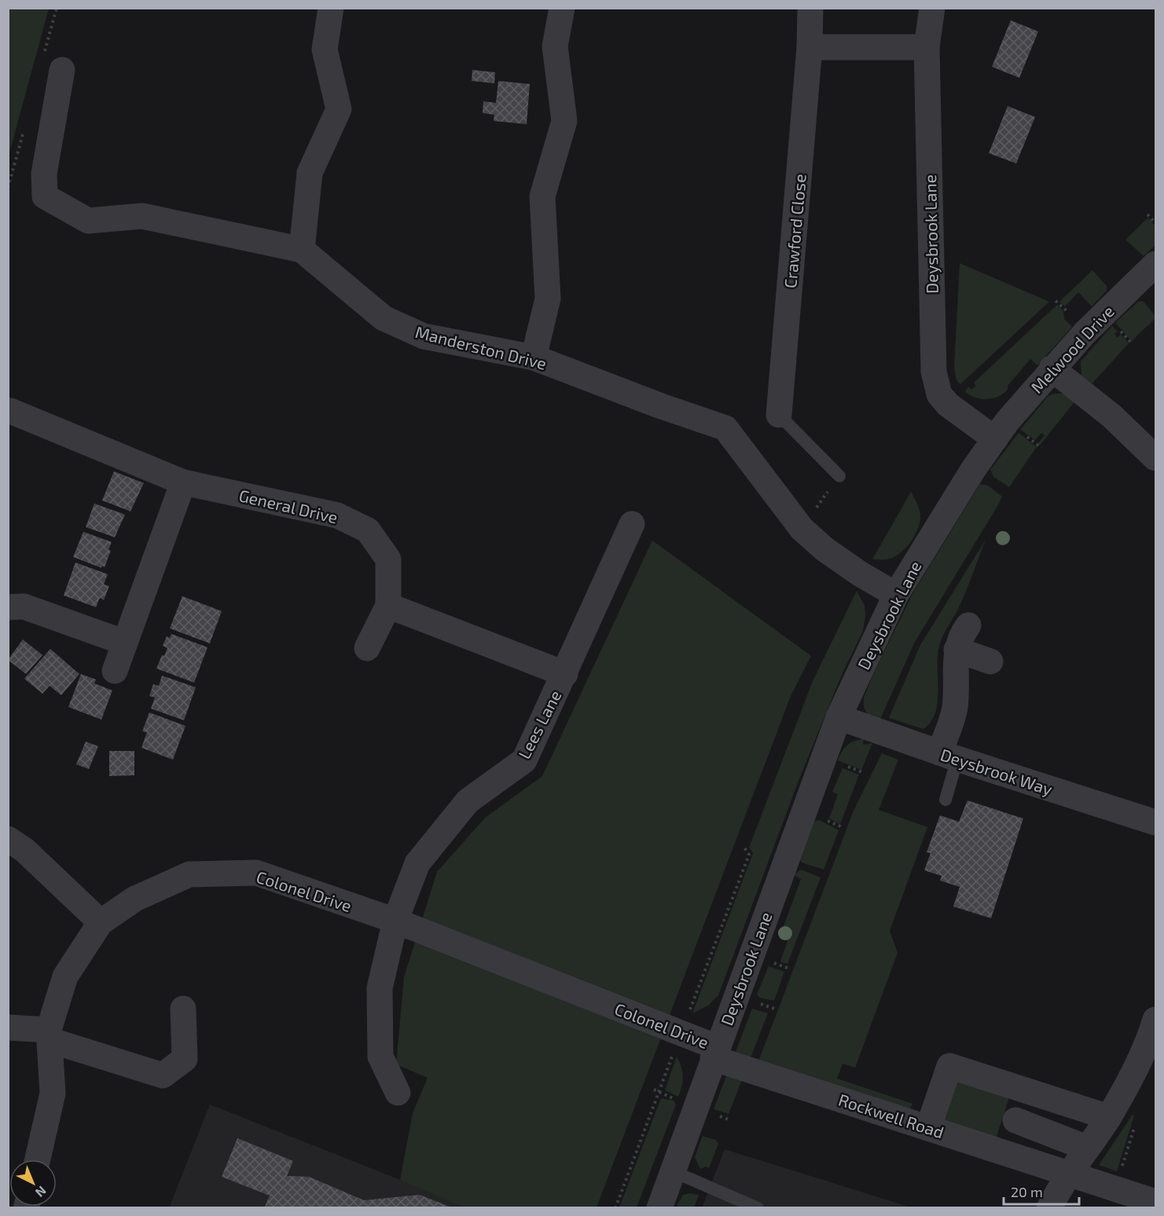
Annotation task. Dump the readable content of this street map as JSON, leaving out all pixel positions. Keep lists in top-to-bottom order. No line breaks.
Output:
{"streets":{"street":["Crawford Close","Deysbrook Lane","Manderston Drive","Melwood Drive","General Drive","Lees Lane","Deysbrook Way","Colonel Drive","Rockwell Road"]},"crossings":[["Deysbrook Lane","Manderston Drive"],["Deysbrook Lane","Melwood Drive"],["Deysbrook Lane","Deysbrook Way"],["Deysbrook Lane","Colonel Drive"],["Deysbrook Lane","Rockwell Road"],["Lees Lane","Colonel Drive"],["Colonel Drive","Rockwell Road"]],"scale_bar":"20 m","north":"bottom right"}
